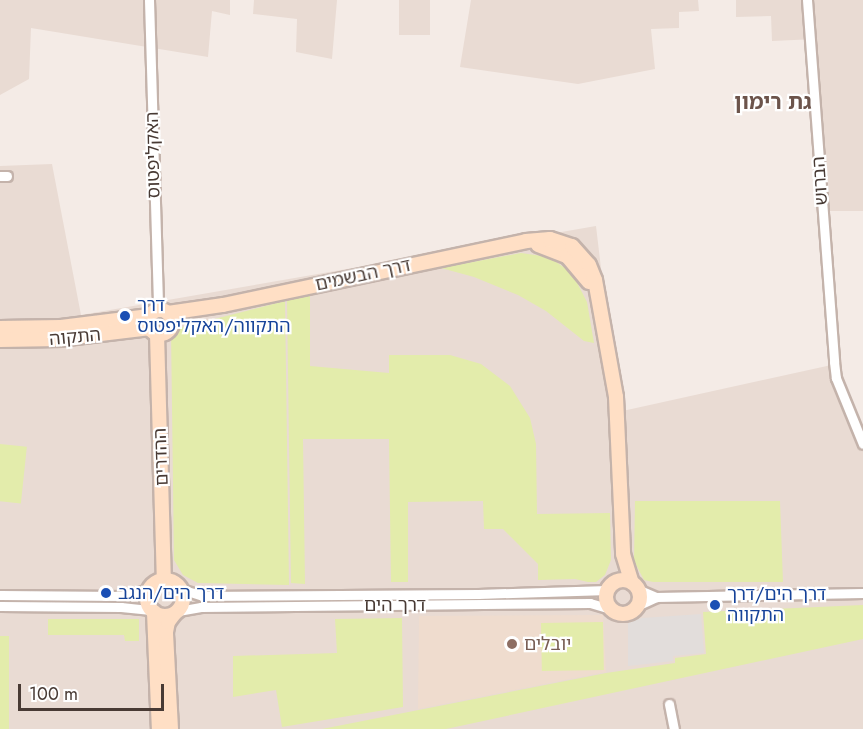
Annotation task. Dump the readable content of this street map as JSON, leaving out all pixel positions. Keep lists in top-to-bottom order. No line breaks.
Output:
{"streets":{"street":["האקליפטוס","הברוש","דרך הבשמים","התקוה","ההדרים","דרך הים"]},"crossings":[["האקליפטוס","דרך הבשמים"],["האקליפטוס","התקוה"],["האקליפטוס","ההדרים"],["דרך הבשמים","התקוה"],["דרך הבשמים","ההדרים"],["דרך הבשמים","דרך הים"],["התקוה","ההדרים"],["ההדרים","דרך הים"]],"districts":["גת רימון"],"places":["דרך התקווה/האקליפטוס","דרך הים/הנגב","דרך הים/דרך התקווה","יובלים"],"scale_bar":"100 m"}
